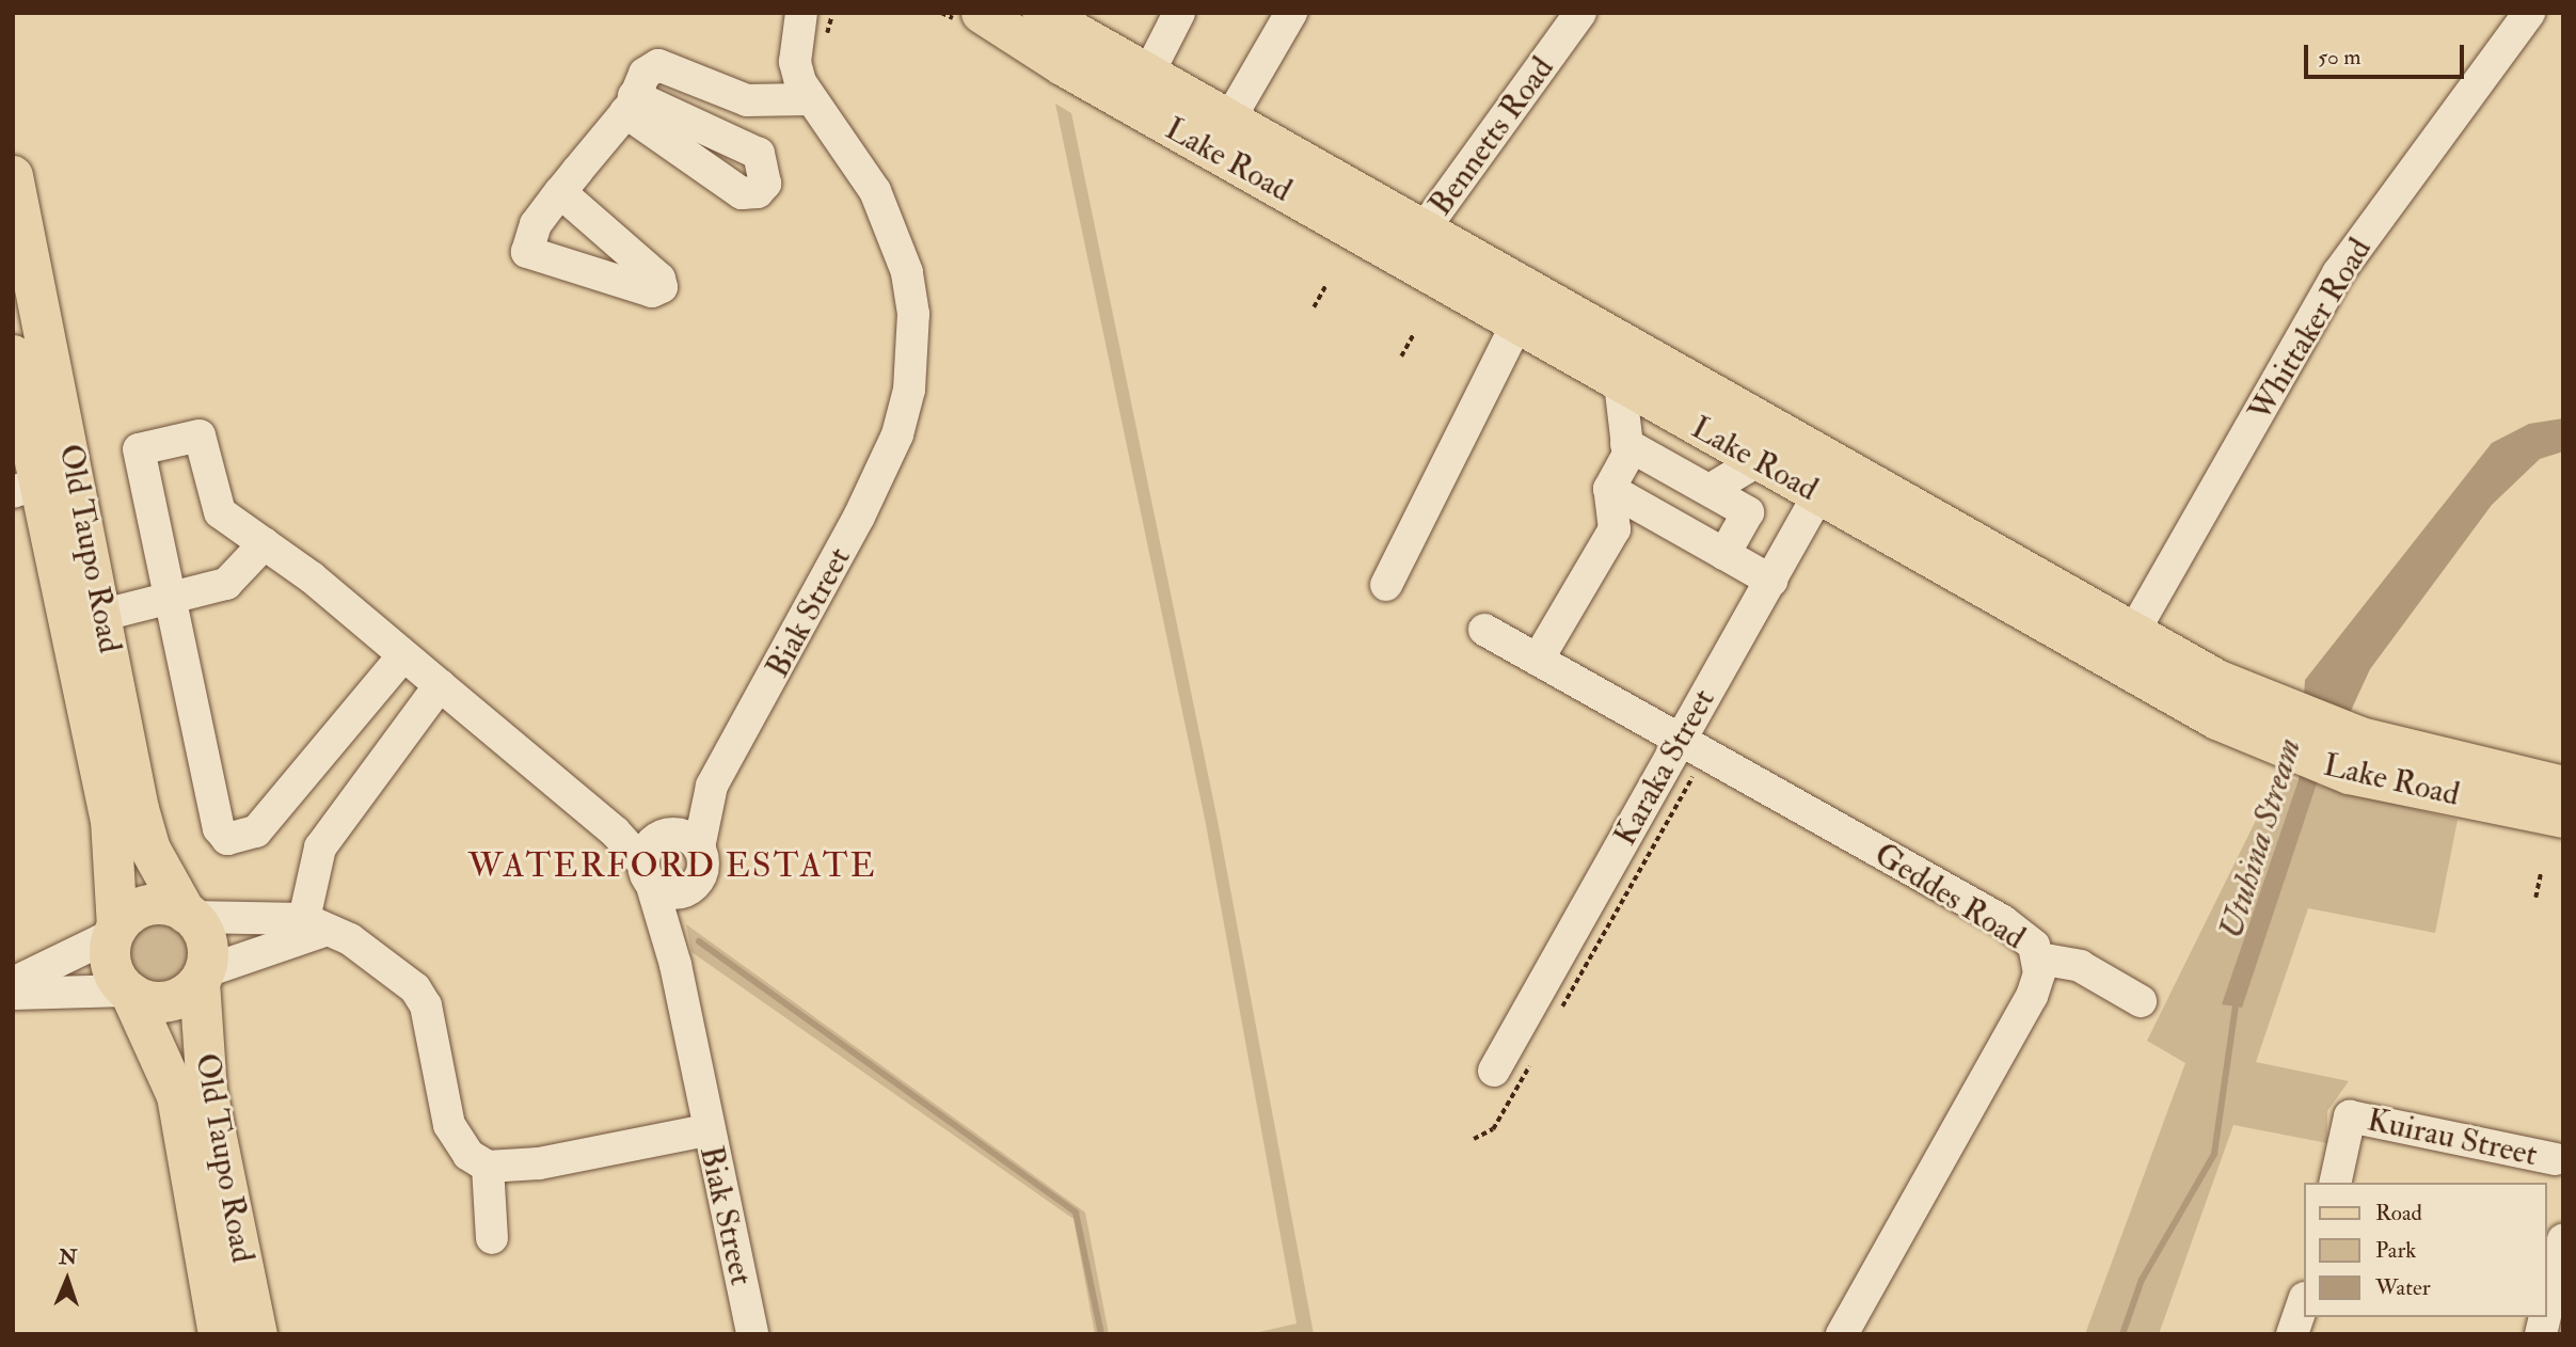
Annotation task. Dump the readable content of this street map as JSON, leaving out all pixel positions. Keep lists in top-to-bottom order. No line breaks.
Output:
{"streets":{"highway":["Old Taupo Road"],"main road":["Lake Road"],"street":["Bennetts Road","Whittaker Road","Biak Street","Karaka Street","Geddes Road","Kuirau Street"]},"crossings":[["Bennetts Road","Lake Road"],["Lake Road","Whittaker Road"],["Lake Road","Karaka Street"],["Karaka Street","Geddes Road"]],"districts":["WATERFORD ESTATE"],"water":["Utuhina Stream"],"legend":["Road","Park","Water"],"scale_bar":"50 m","north":"top"}
